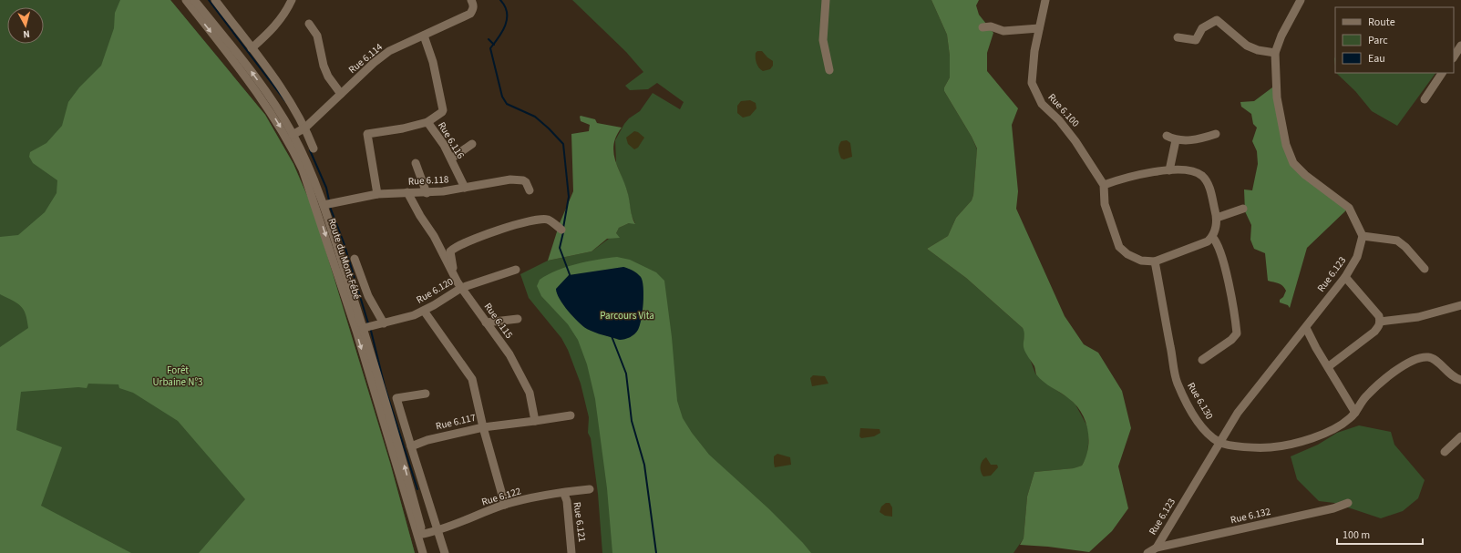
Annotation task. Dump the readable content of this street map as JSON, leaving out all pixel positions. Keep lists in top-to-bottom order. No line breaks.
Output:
{"streets":{"street":["Rue 6.114","Rue 6.100","Rue 6.116","Rue 6.118","Route du Mont-Fébé","Rue 6.123","Rue 6.120","Rue 6.115","Rue 6.130","Rue 6.117","Rue 6.122","Rue 6.132","Rue 6.121"]},"crossings":[["Rue 6.114","Route du Mont-Fébé"],["Rue 6.100","Rue 6.130"],["Rue 6.116","Rue 6.118"],["Rue 6.118","Route du Mont-Fébé"],["Rue 6.118","Rue 6.115"],["Route du Mont-Fébé","Rue 6.120"],["Route du Mont-Fébé","Rue 6.122"],["Rue 6.123","Rue 6.130"],["Rue 6.123","Rue 6.132"],["Rue 6.120","Rue 6.115"],["Rue 6.120","Rue 6.117"],["Rue 6.122","Rue 6.121"]],"parks":["Parcours Vita","Forêt Urbaine N°3"],"legend":["Route","Parc","Eau"],"scale_bar":"100 m","north":"bottom"}
